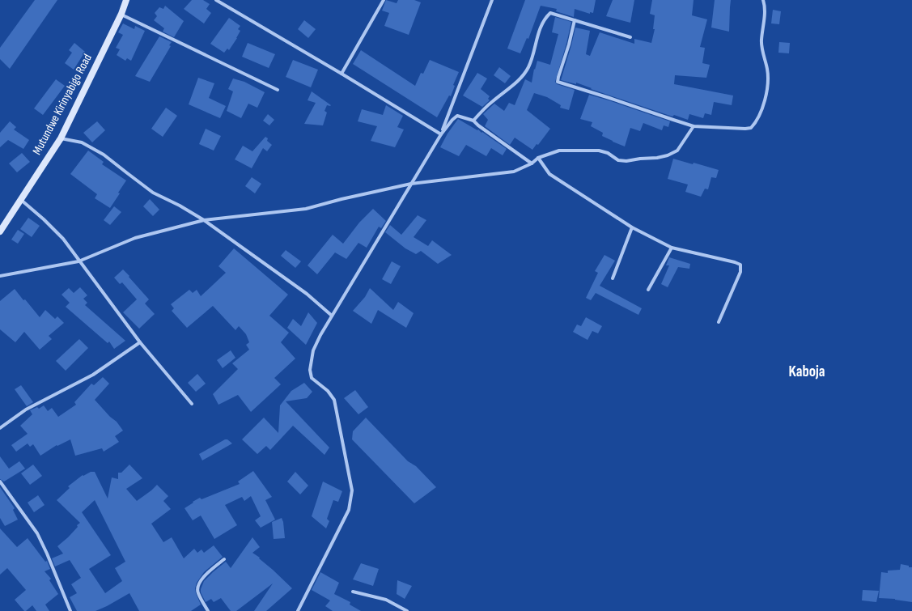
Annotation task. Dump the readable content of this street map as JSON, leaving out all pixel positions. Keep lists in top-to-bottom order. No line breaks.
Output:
{"streets":{"street":["Mutundwe Kirinyabigo Road"]},"districts":["Kaboja"]}
